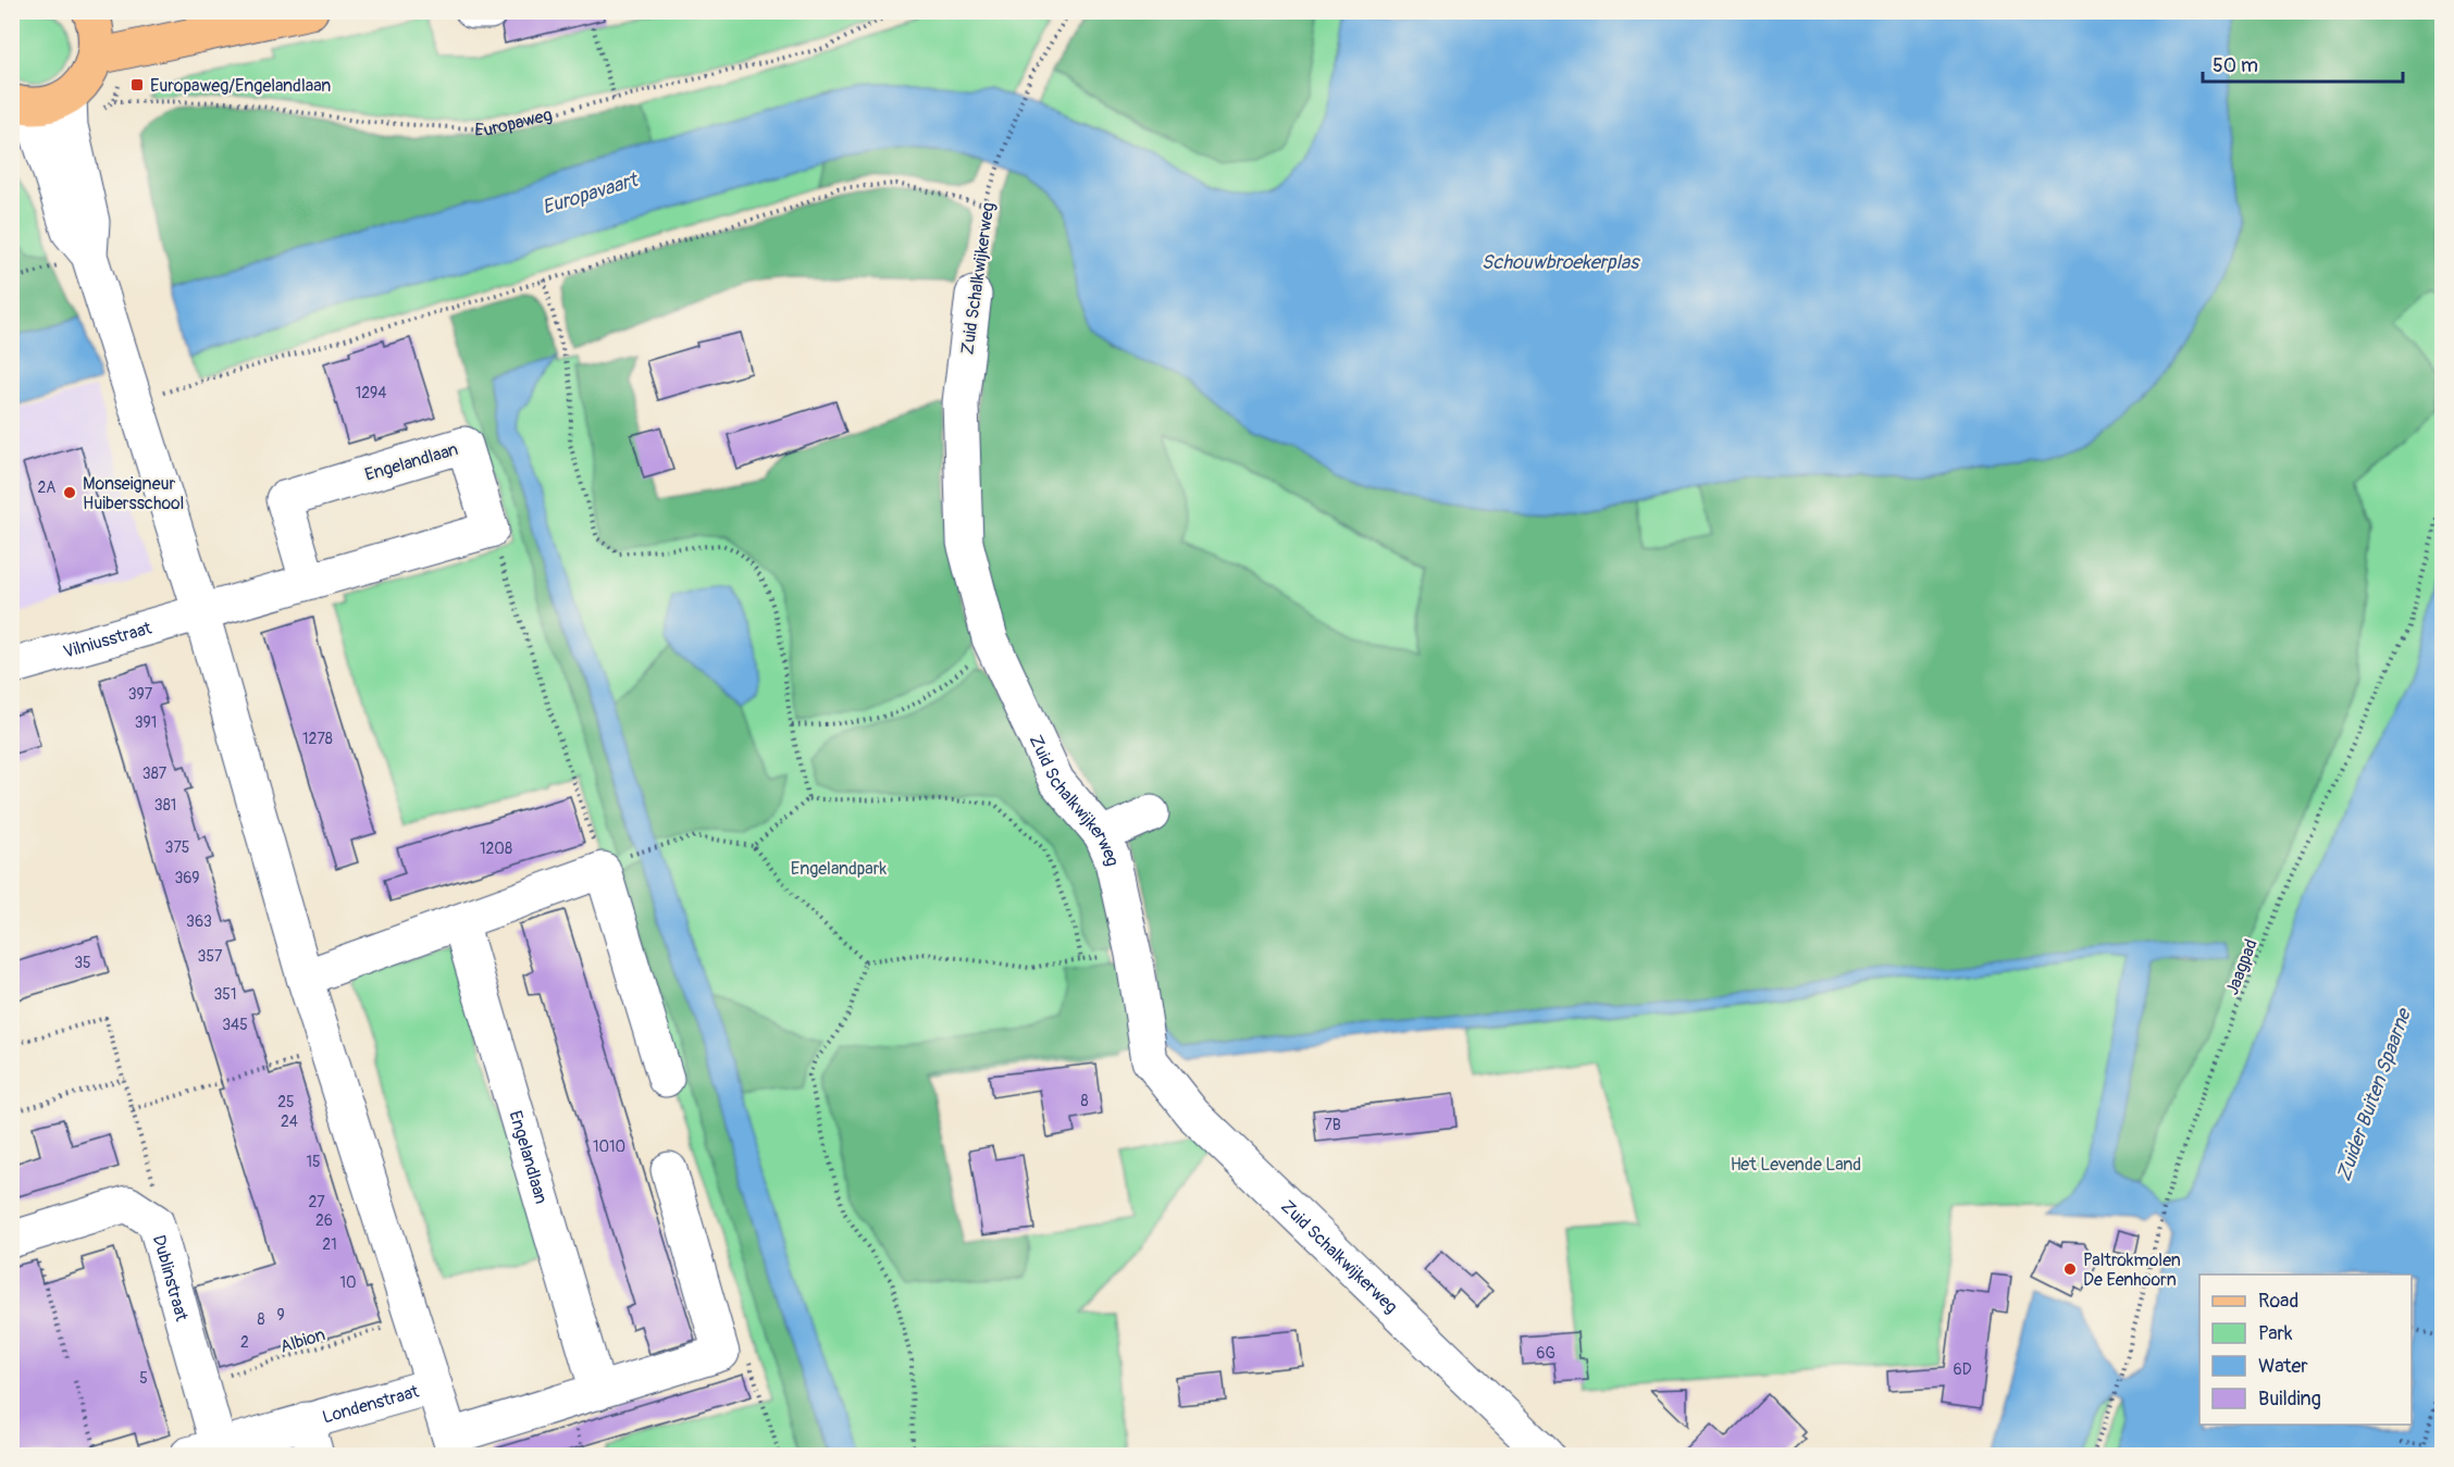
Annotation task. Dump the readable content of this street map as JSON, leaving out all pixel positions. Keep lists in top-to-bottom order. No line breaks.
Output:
{"streets":{"street":["Zuid Schalkwijkerweg","Engelandlaan","Vilniusstraat","Dublinstraat","Londenstraat"],"path":["Europaweg","Jaagpad","Albion"]},"crossings":[["Dublinstraat","Albion"],["Dublinstraat","Londenstraat"]],"water":["Europavaart","Schouwbroekerplas","Zuider Buiten Spaarne"],"parks":["Engelandpark","Het Levende Land"],"places":{"transit":["Europaweg/Engelandlaan"],"other":["Monseigneur Huibersschool","Paltrokmolen De Eenhoorn"]},"house_numbers":["1294","2A","397","391","1278","387","381","375","1208","369","363","357","35","351","345","8","25","24","7B","1010","15","27","26","21","10","9","8","2","6G","6D","5"],"legend":["Road","Park","Water","Building"],"scale_bar":"50 m"}
